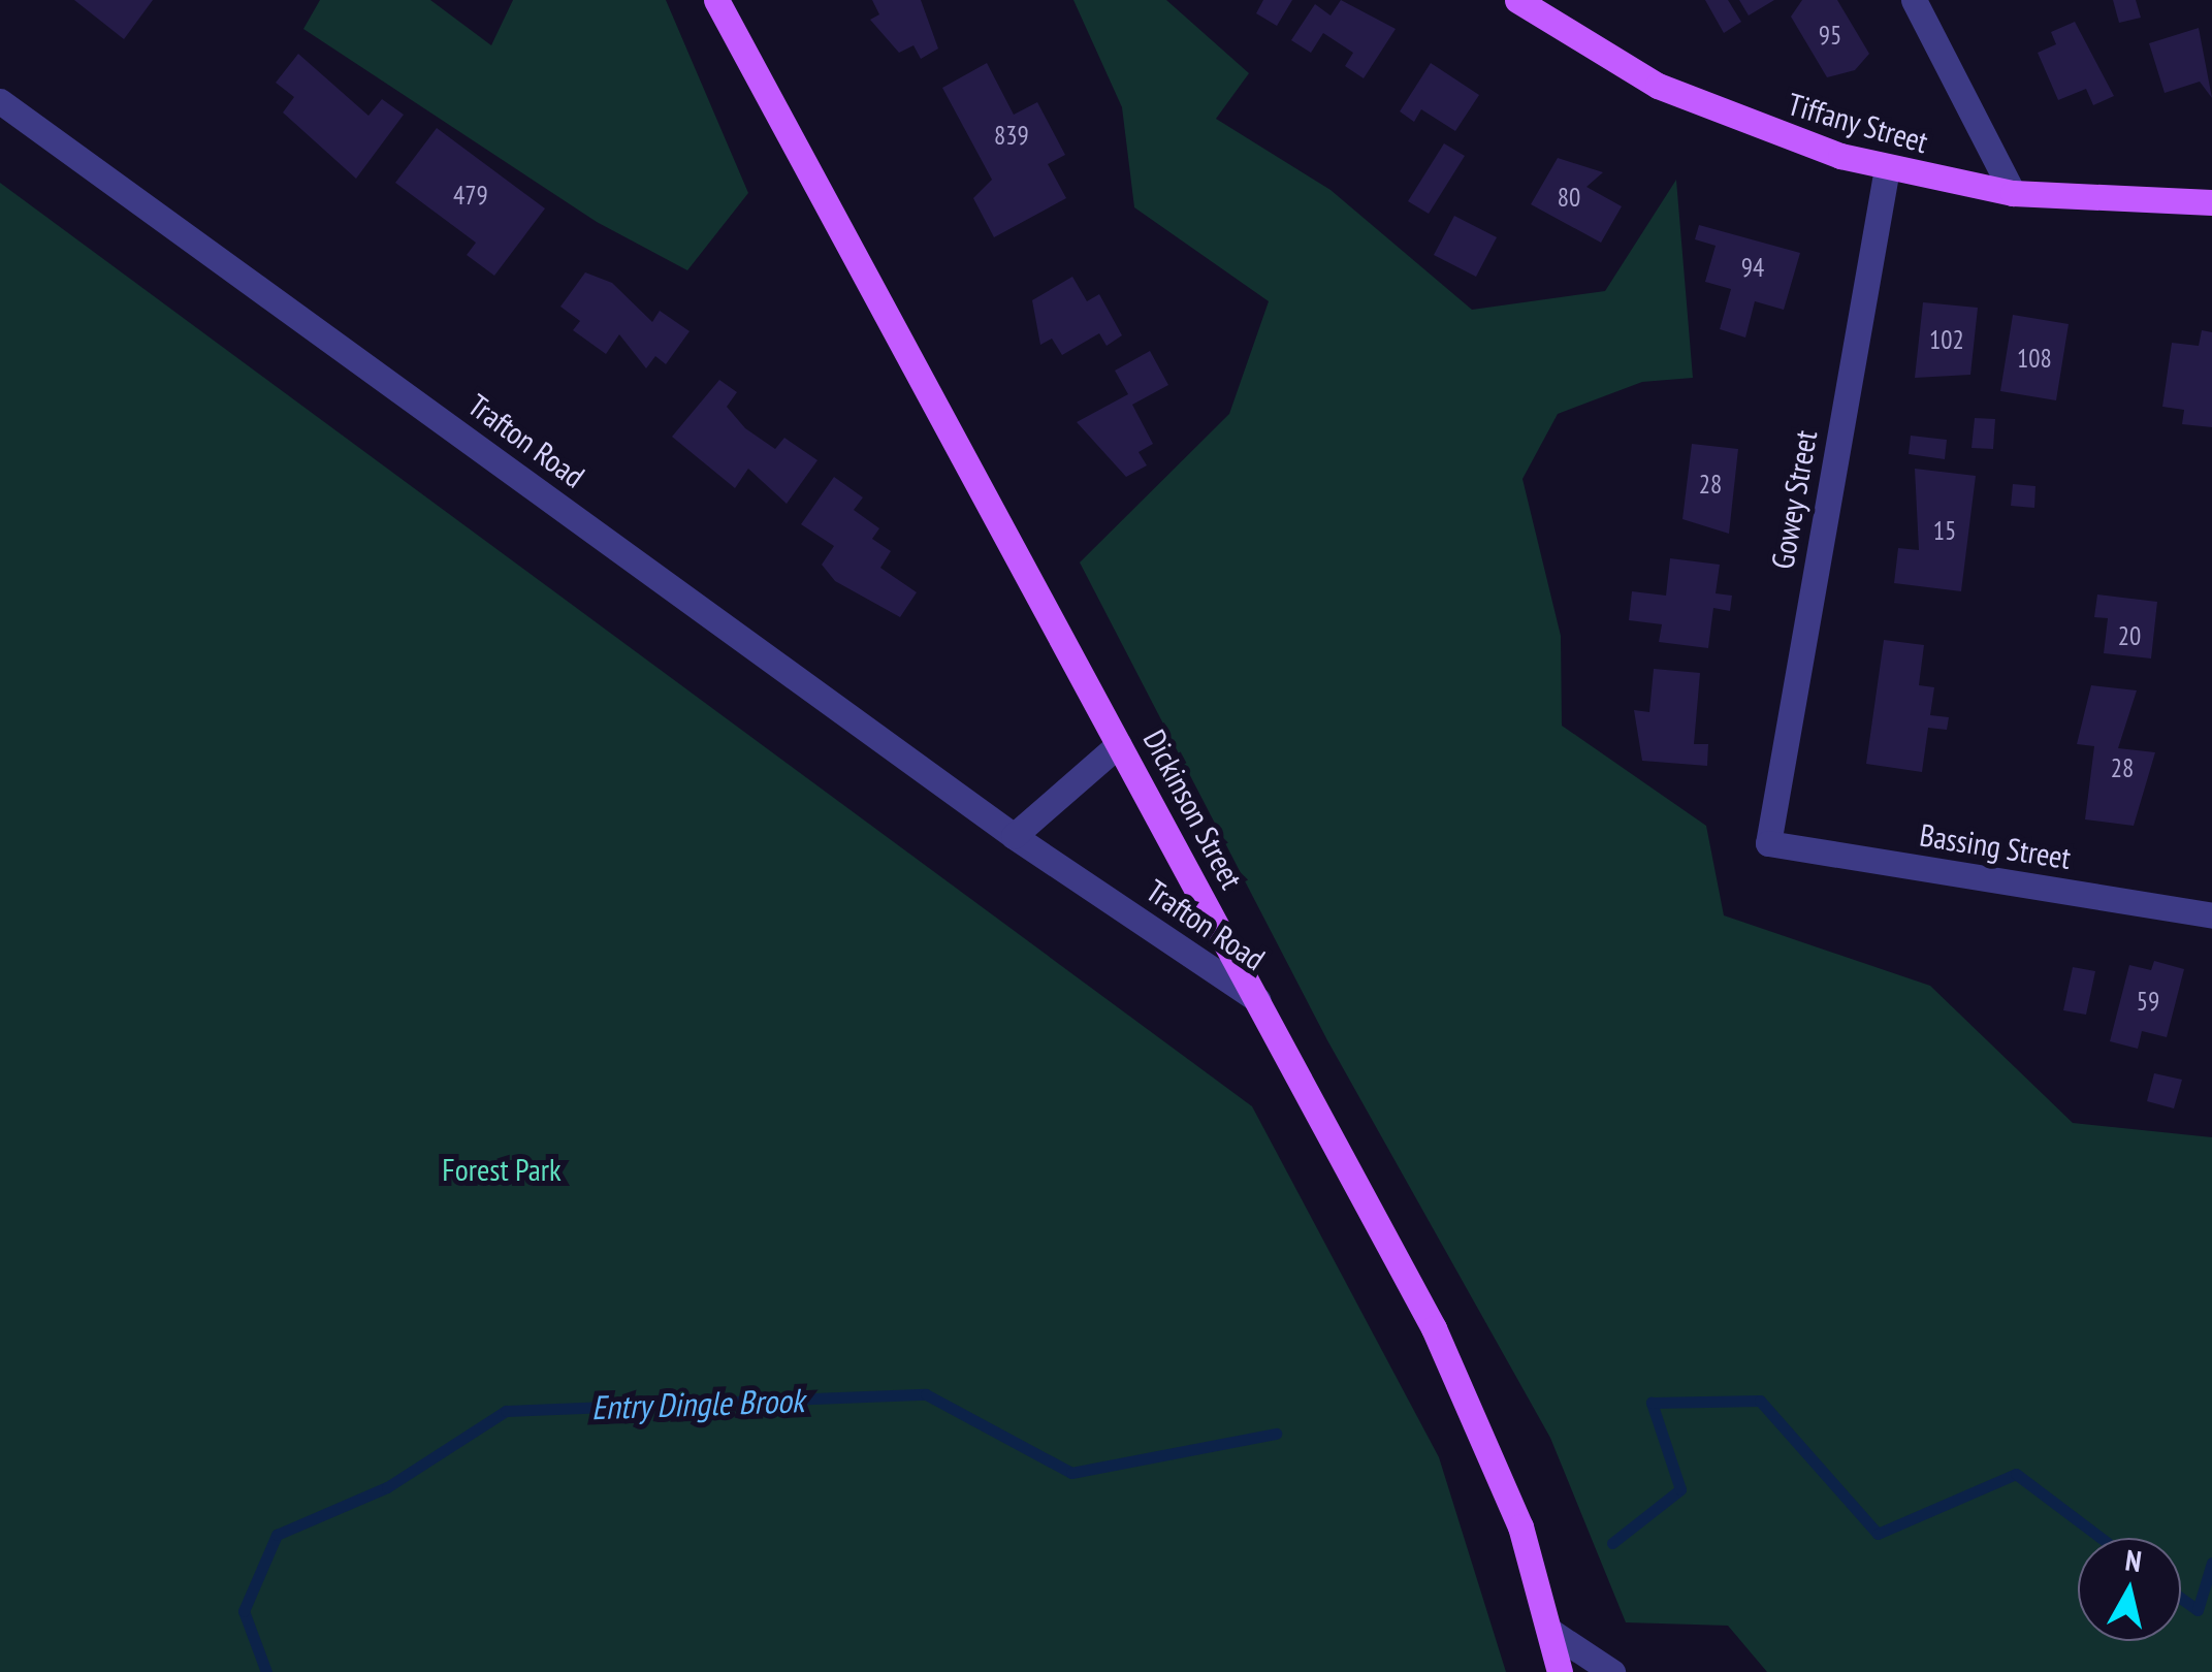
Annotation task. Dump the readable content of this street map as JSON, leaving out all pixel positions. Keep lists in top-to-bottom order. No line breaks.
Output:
{"streets":{"main road":["Tiffany Street","Dickinson Street"],"street":["Trafton Road","Gowey Street","Bassing Street"]},"crossings":[["Tiffany Street","Gowey Street"],["Trafton Road","Dickinson Street"],["Gowey Street","Bassing Street"]],"water":["Entry Dingle Brook"],"parks":["Forest Park"],"house_numbers":["95","839","479","80","94","102","108","28","15","20","28","59"],"north":"top"}
